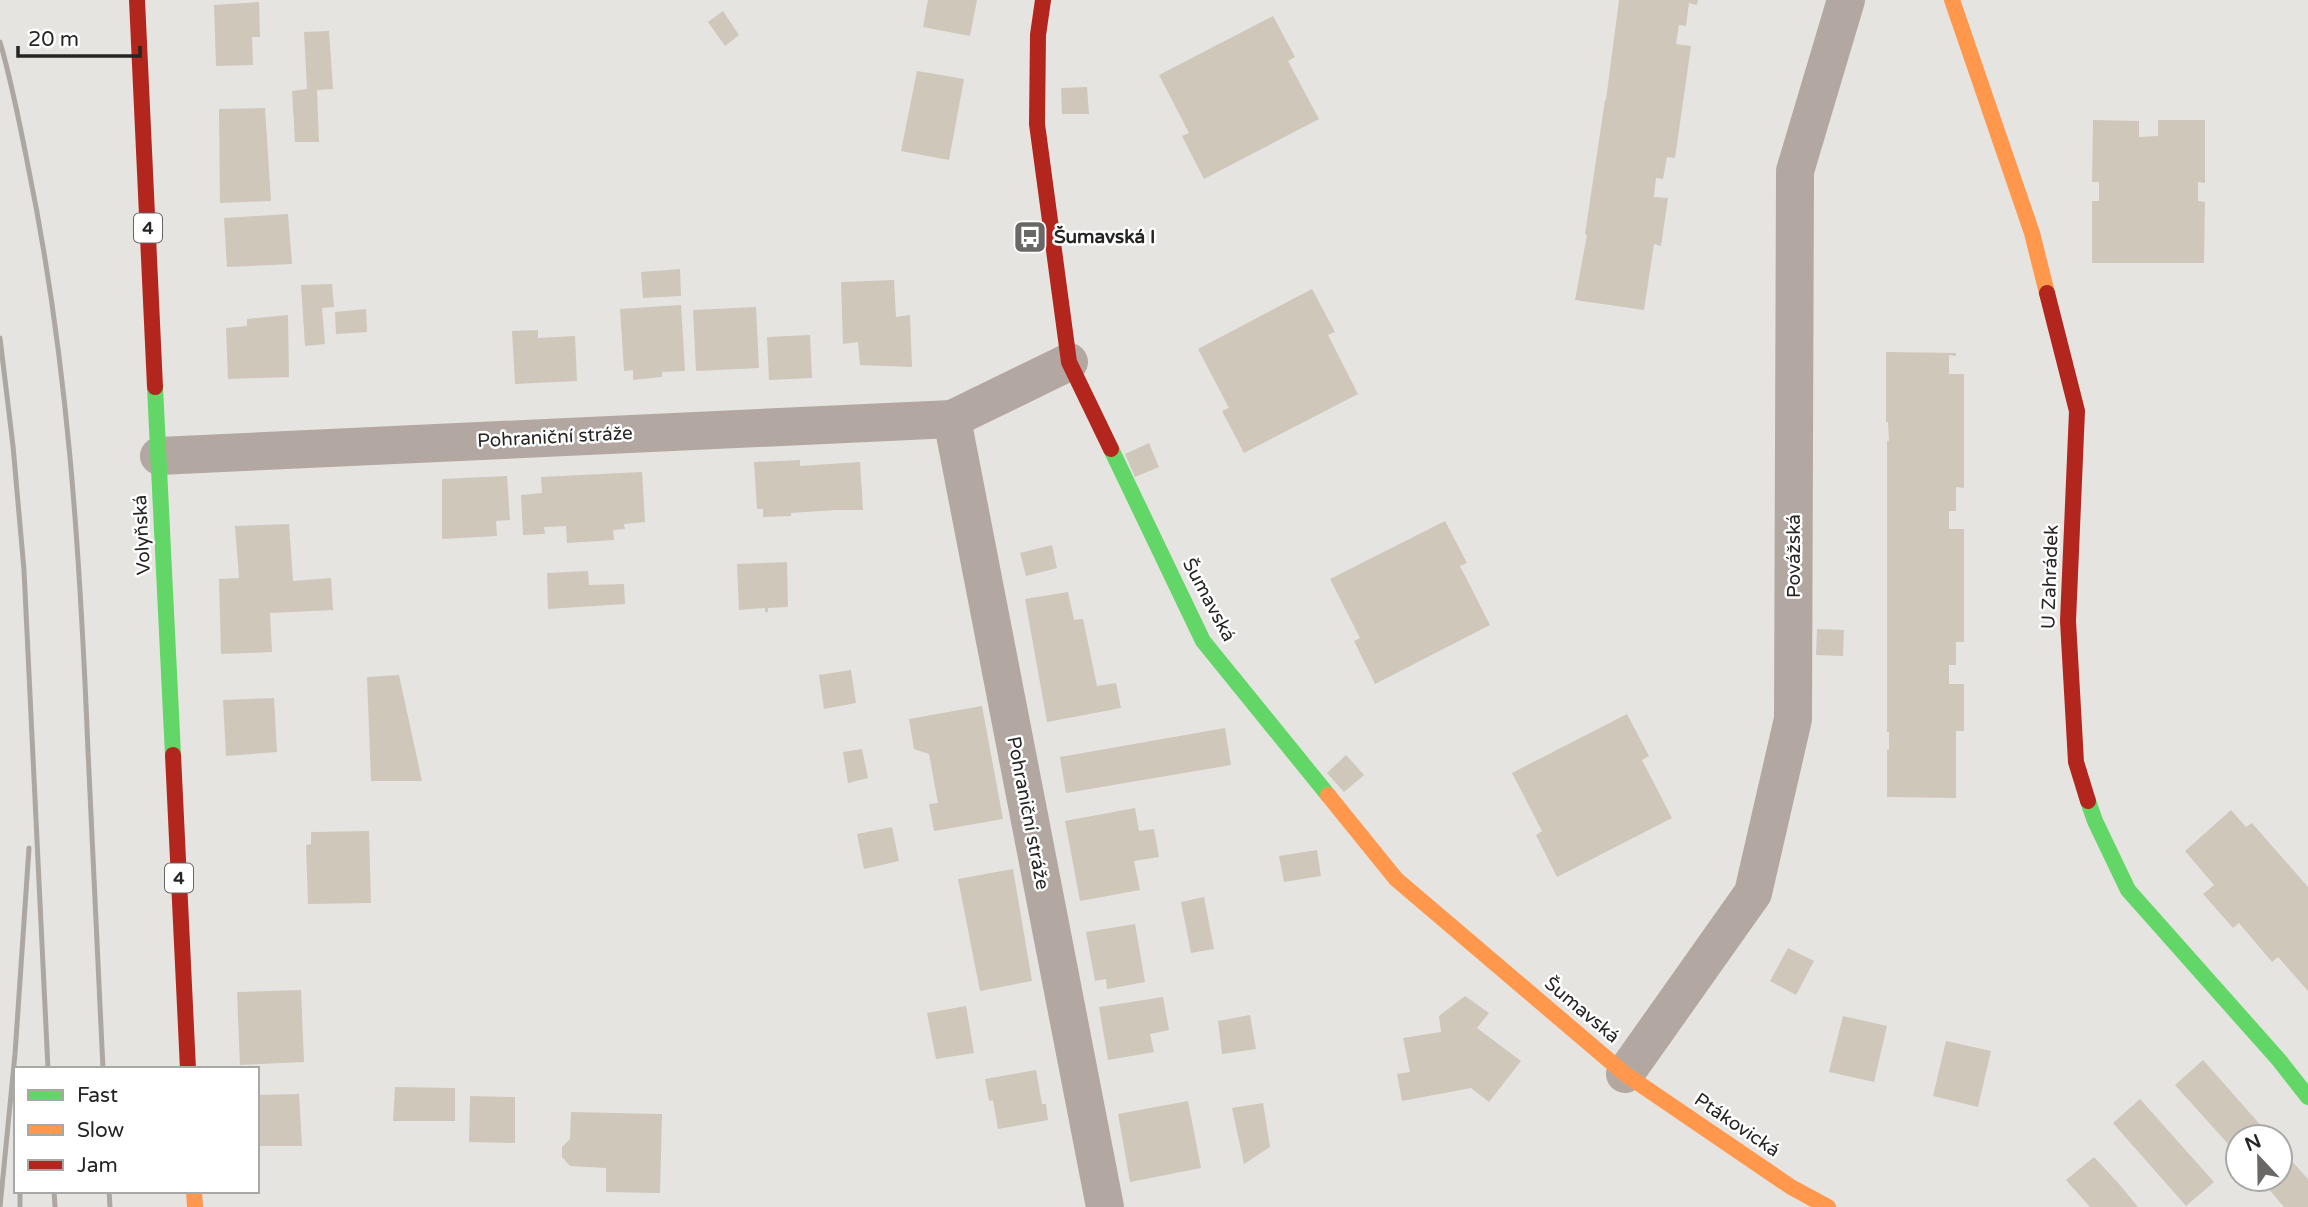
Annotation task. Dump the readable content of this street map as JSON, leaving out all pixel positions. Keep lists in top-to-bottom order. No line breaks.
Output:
{"streets":{"street":["4","Pohraniční stráže","Volyňská","Povážská","U Zahrádek","Šumavská","Ptákovická"]},"crossings":[["Pohraniční stráže","Volyňská"],["Pohraniční stráže","Šumavská"],["Povážská","Šumavská"],["Povážská","Ptákovická"],["Šumavská","Ptákovická"]],"places":{"bus stop":["Šumavská I"]},"legend":["Fast","Slow","Jam"],"scale_bar":"20 m","north":"top"}
